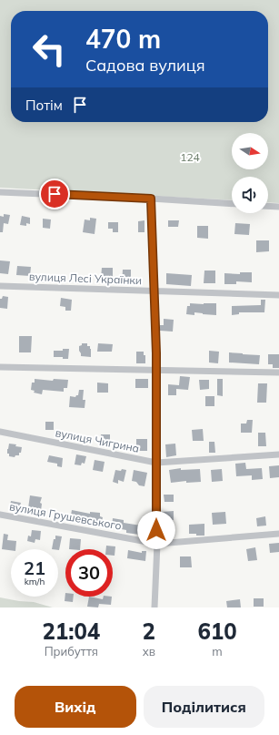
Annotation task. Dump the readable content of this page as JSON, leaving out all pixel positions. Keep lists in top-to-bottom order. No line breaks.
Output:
{"streets":{"street":["вулиця Лесі Українки","вулиця Чигрина","вулиця Грушевського"]},"parks":["124"],"north":"right","page":{"turn":["470 m","Садова вулиця"],"then":"Потім","speed":"21 km/h","limit":"30","eta":["21:04","Прибуття","2","хв","610","m"],"buttons":["Вихід","Поділитися"]}}
